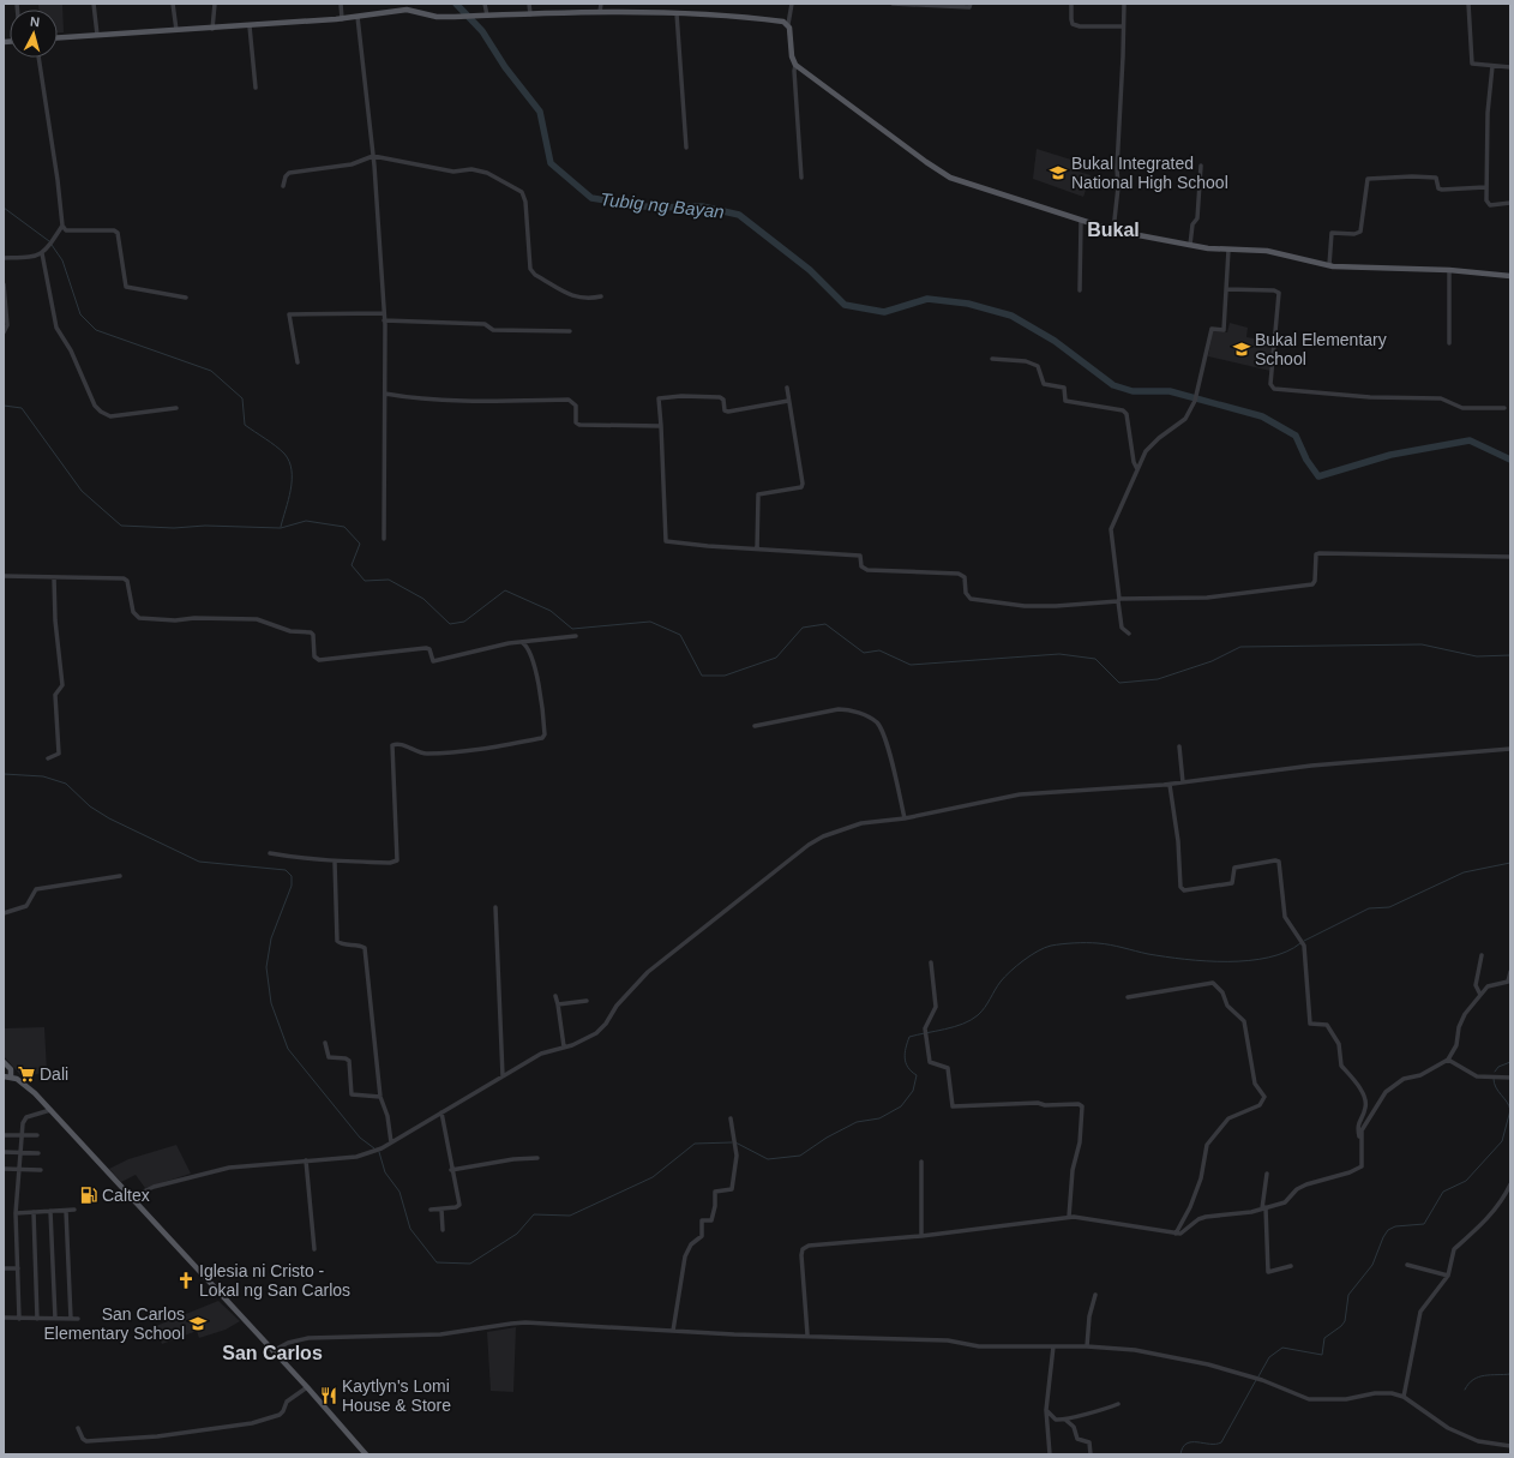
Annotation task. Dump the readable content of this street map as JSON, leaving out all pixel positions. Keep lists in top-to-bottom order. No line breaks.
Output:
{"districts":["Bukal","San Carlos"],"water":["Tubig ng Bayan"],"places":{"school or university":["Bukal Integrated National High School","Bukal Elementary School","San Carlos Elementary School"],"supermarket":["Dali"],"fuel station":["Caltex"],"church":["Iglesia ni Cristo - Lokal ng San Carlos"],"restaurant":["Kaytlyn's Lomi House & Store"]},"north":"top"}
